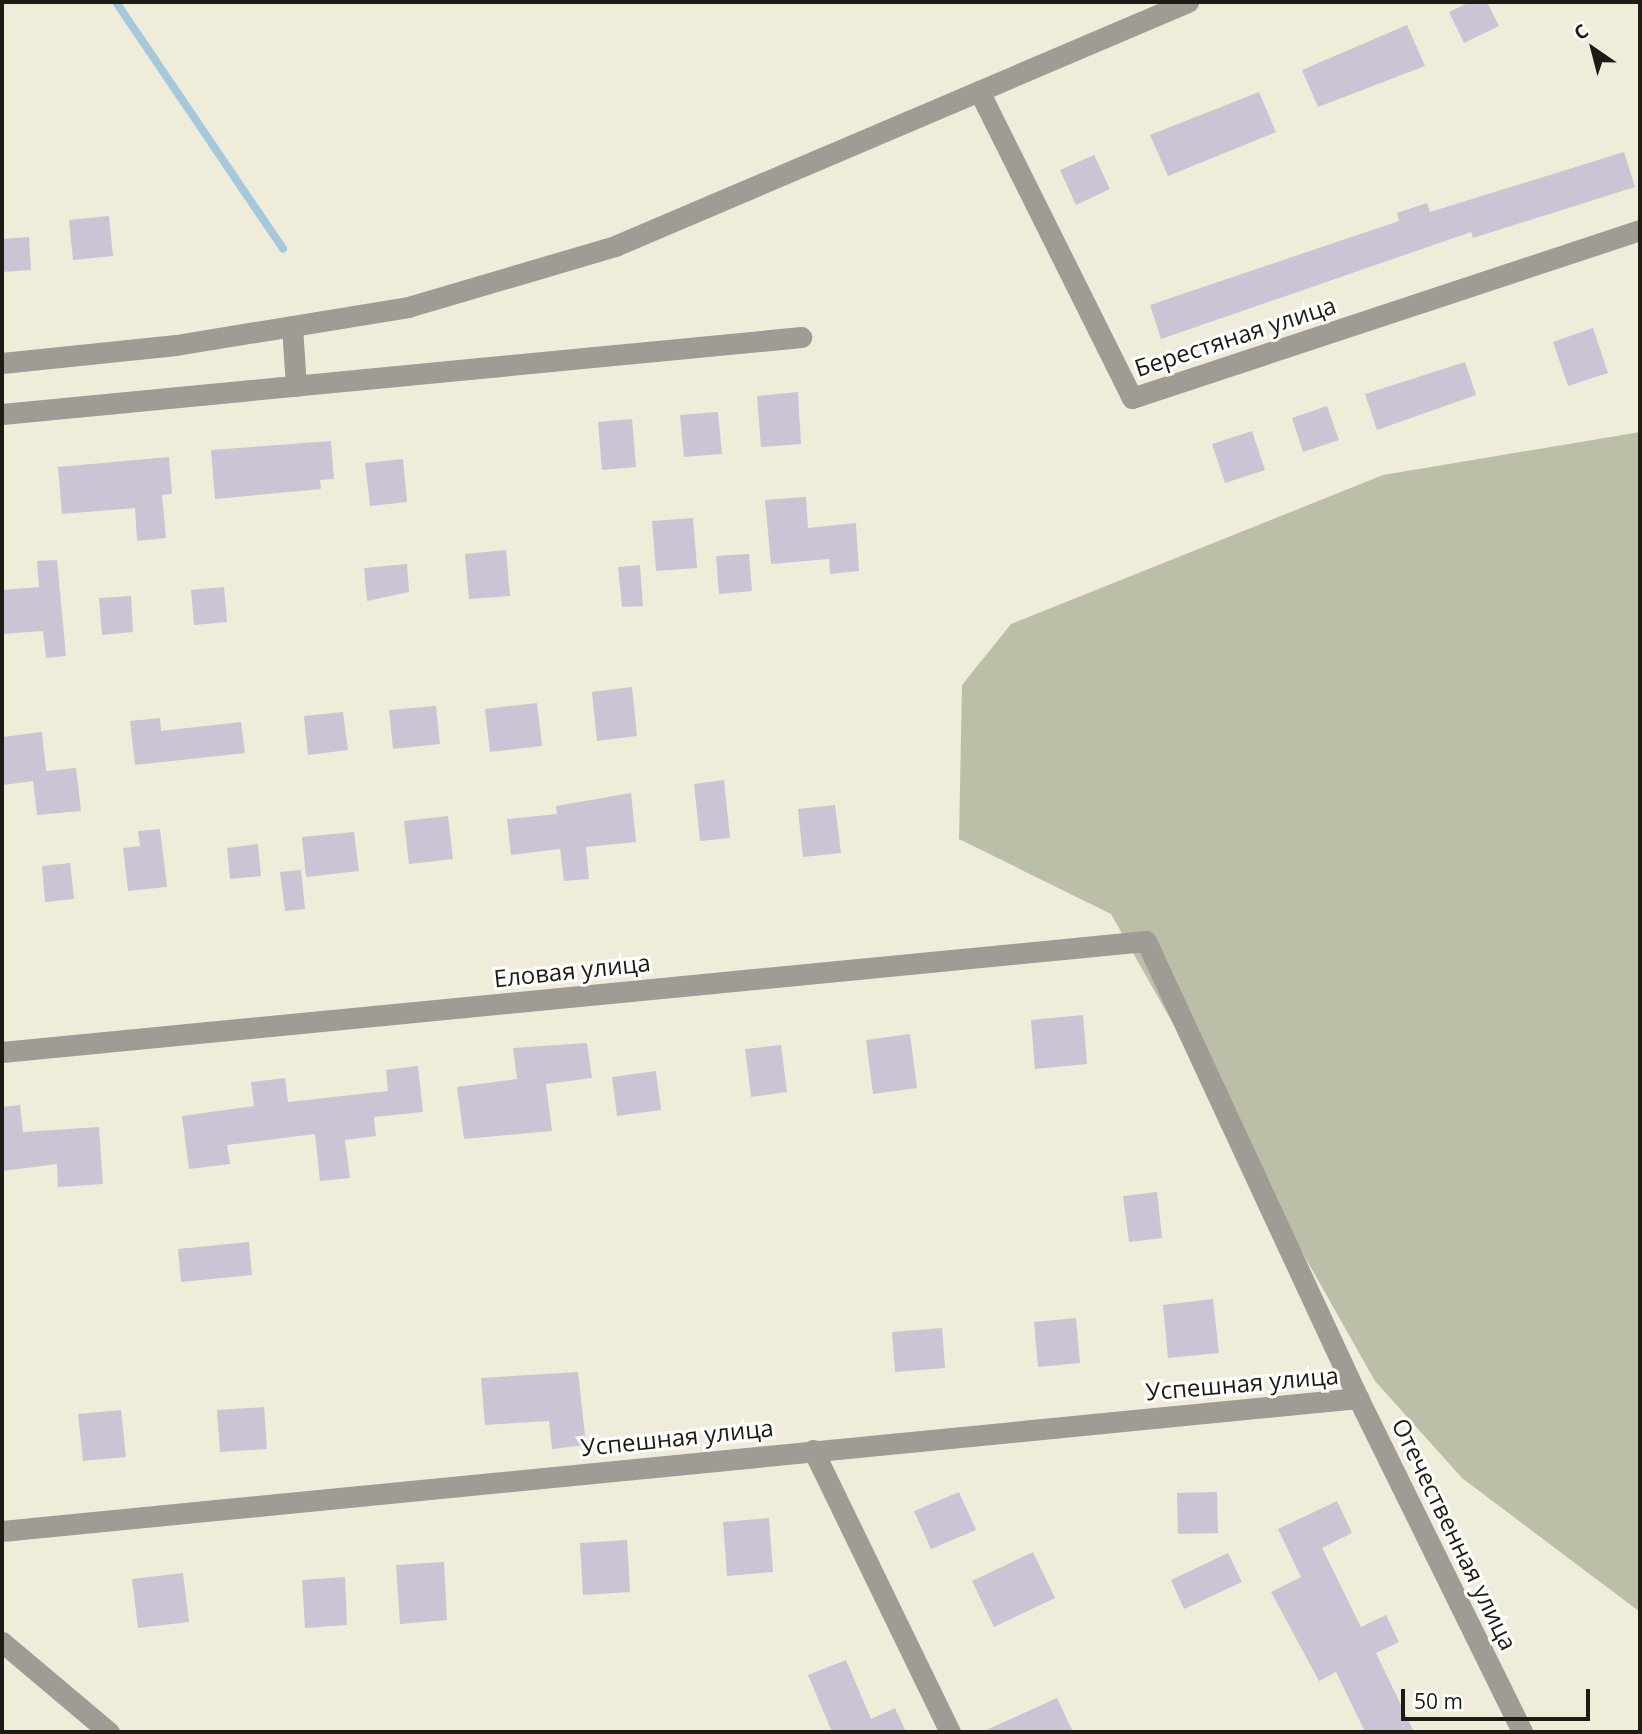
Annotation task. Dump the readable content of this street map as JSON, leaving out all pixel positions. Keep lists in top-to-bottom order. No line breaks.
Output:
{"streets":{"street":["Берестяная улица","Еловая улица","Успешная улица","Отечественная улица"]},"crossings":[["Еловая улица","Отечественная улица"],["Успешная улица","Отечественная улица"]],"scale_bar":"50 m","north":"top left"}
